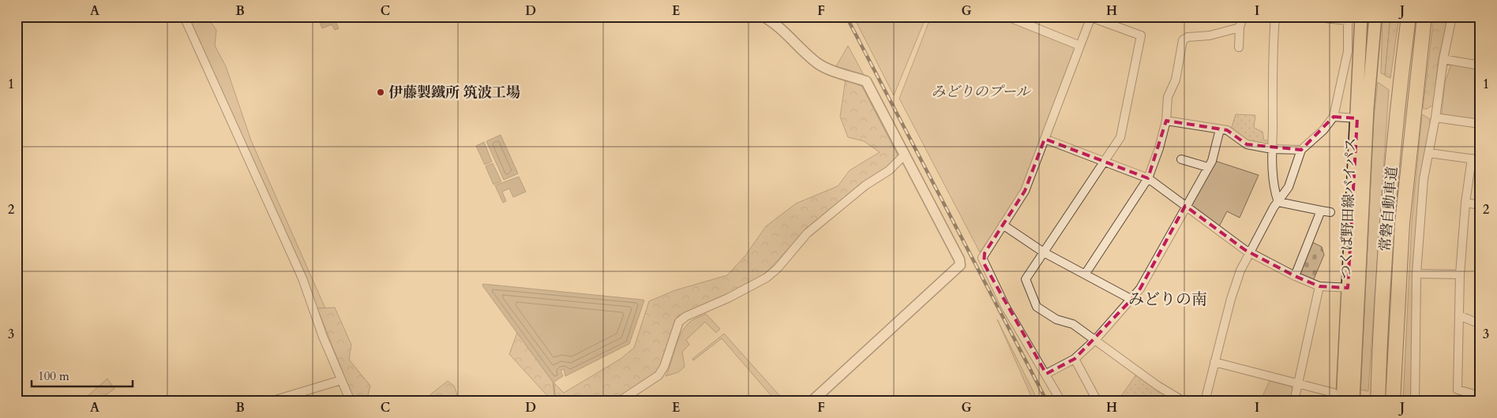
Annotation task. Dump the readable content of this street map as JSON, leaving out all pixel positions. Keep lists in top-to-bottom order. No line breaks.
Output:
{"streets":{"highway":["常磐自動車道"],"main road":["つくば野田線バイパス"]},"districts":["みどりの南"],"parks":["みどりのプール"],"places":["伊藤製鐵所 筑波工場"],"scale_bar":"100 m","grid":{"columns":["A","B","C","D","E","F","G","H","I","J"],"rows":["1","2","3"]}}
